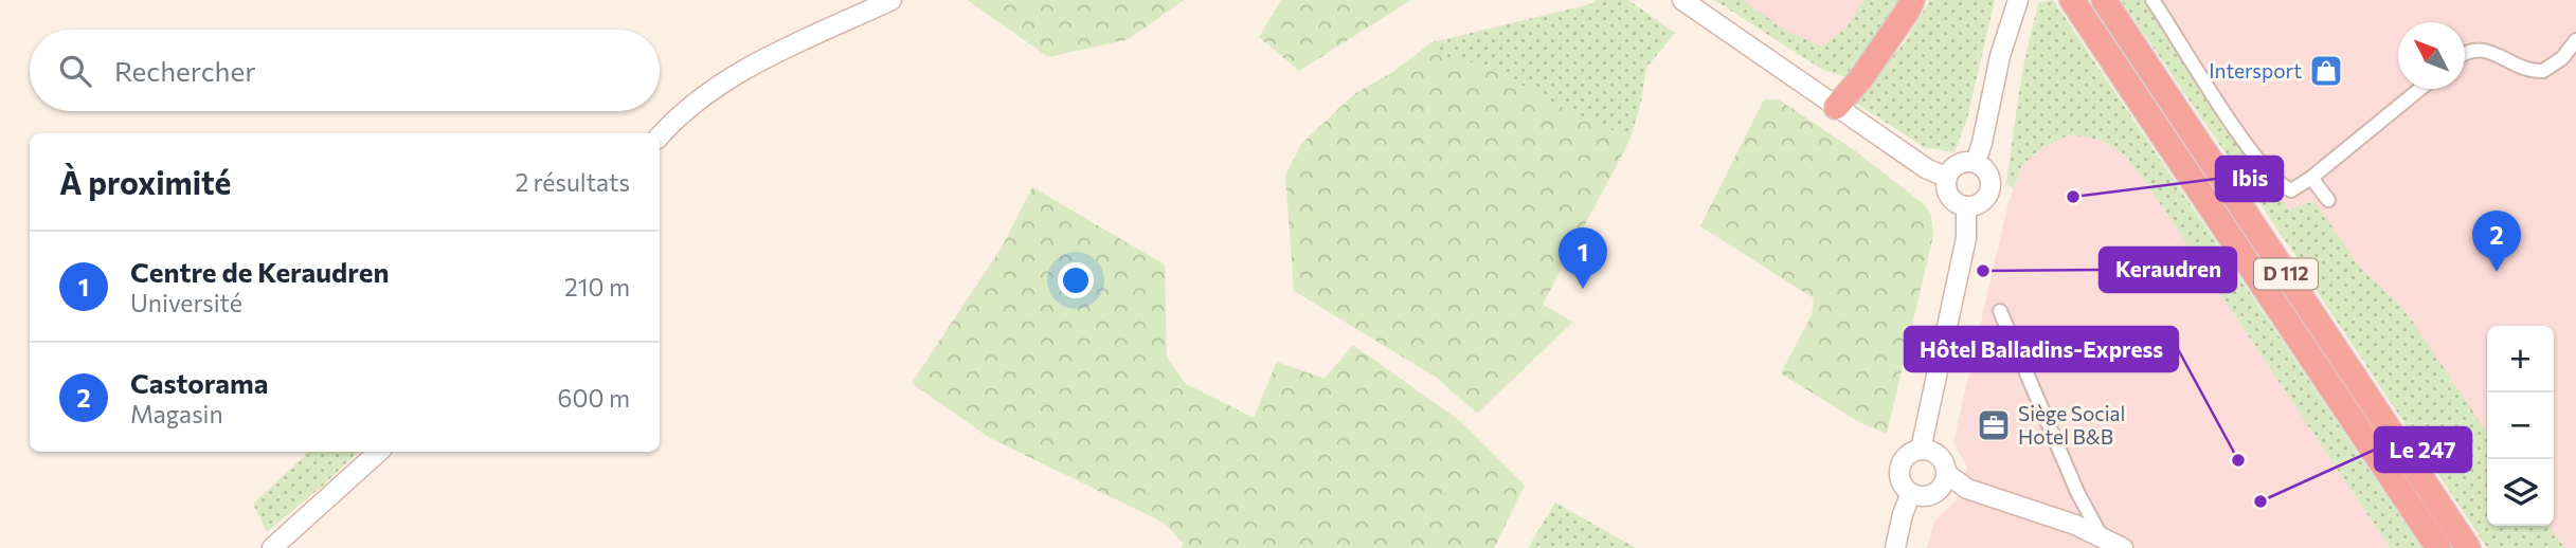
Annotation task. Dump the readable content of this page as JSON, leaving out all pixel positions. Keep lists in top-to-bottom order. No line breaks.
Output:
{"streets":{"highway":["D 112"]},"places":{"shop":["Intersport"],"other":["Ibis","Keraudren","Hôtel Balladins-Express","Le 247"],"office":["Siège Social Hotel B&B"]},"north":"top left","page":{"search":"Rechercher","heading":["À proximité","2 résultats"],"pins":["2","1"],"list":[{"mark":"1","name":"Centre de Keraudren","note":"Université","value":"210 m"},{"mark":"2","name":"Castorama","note":"Magasin","value":"600 m"}],"map_buttons":["+","−"]}}
